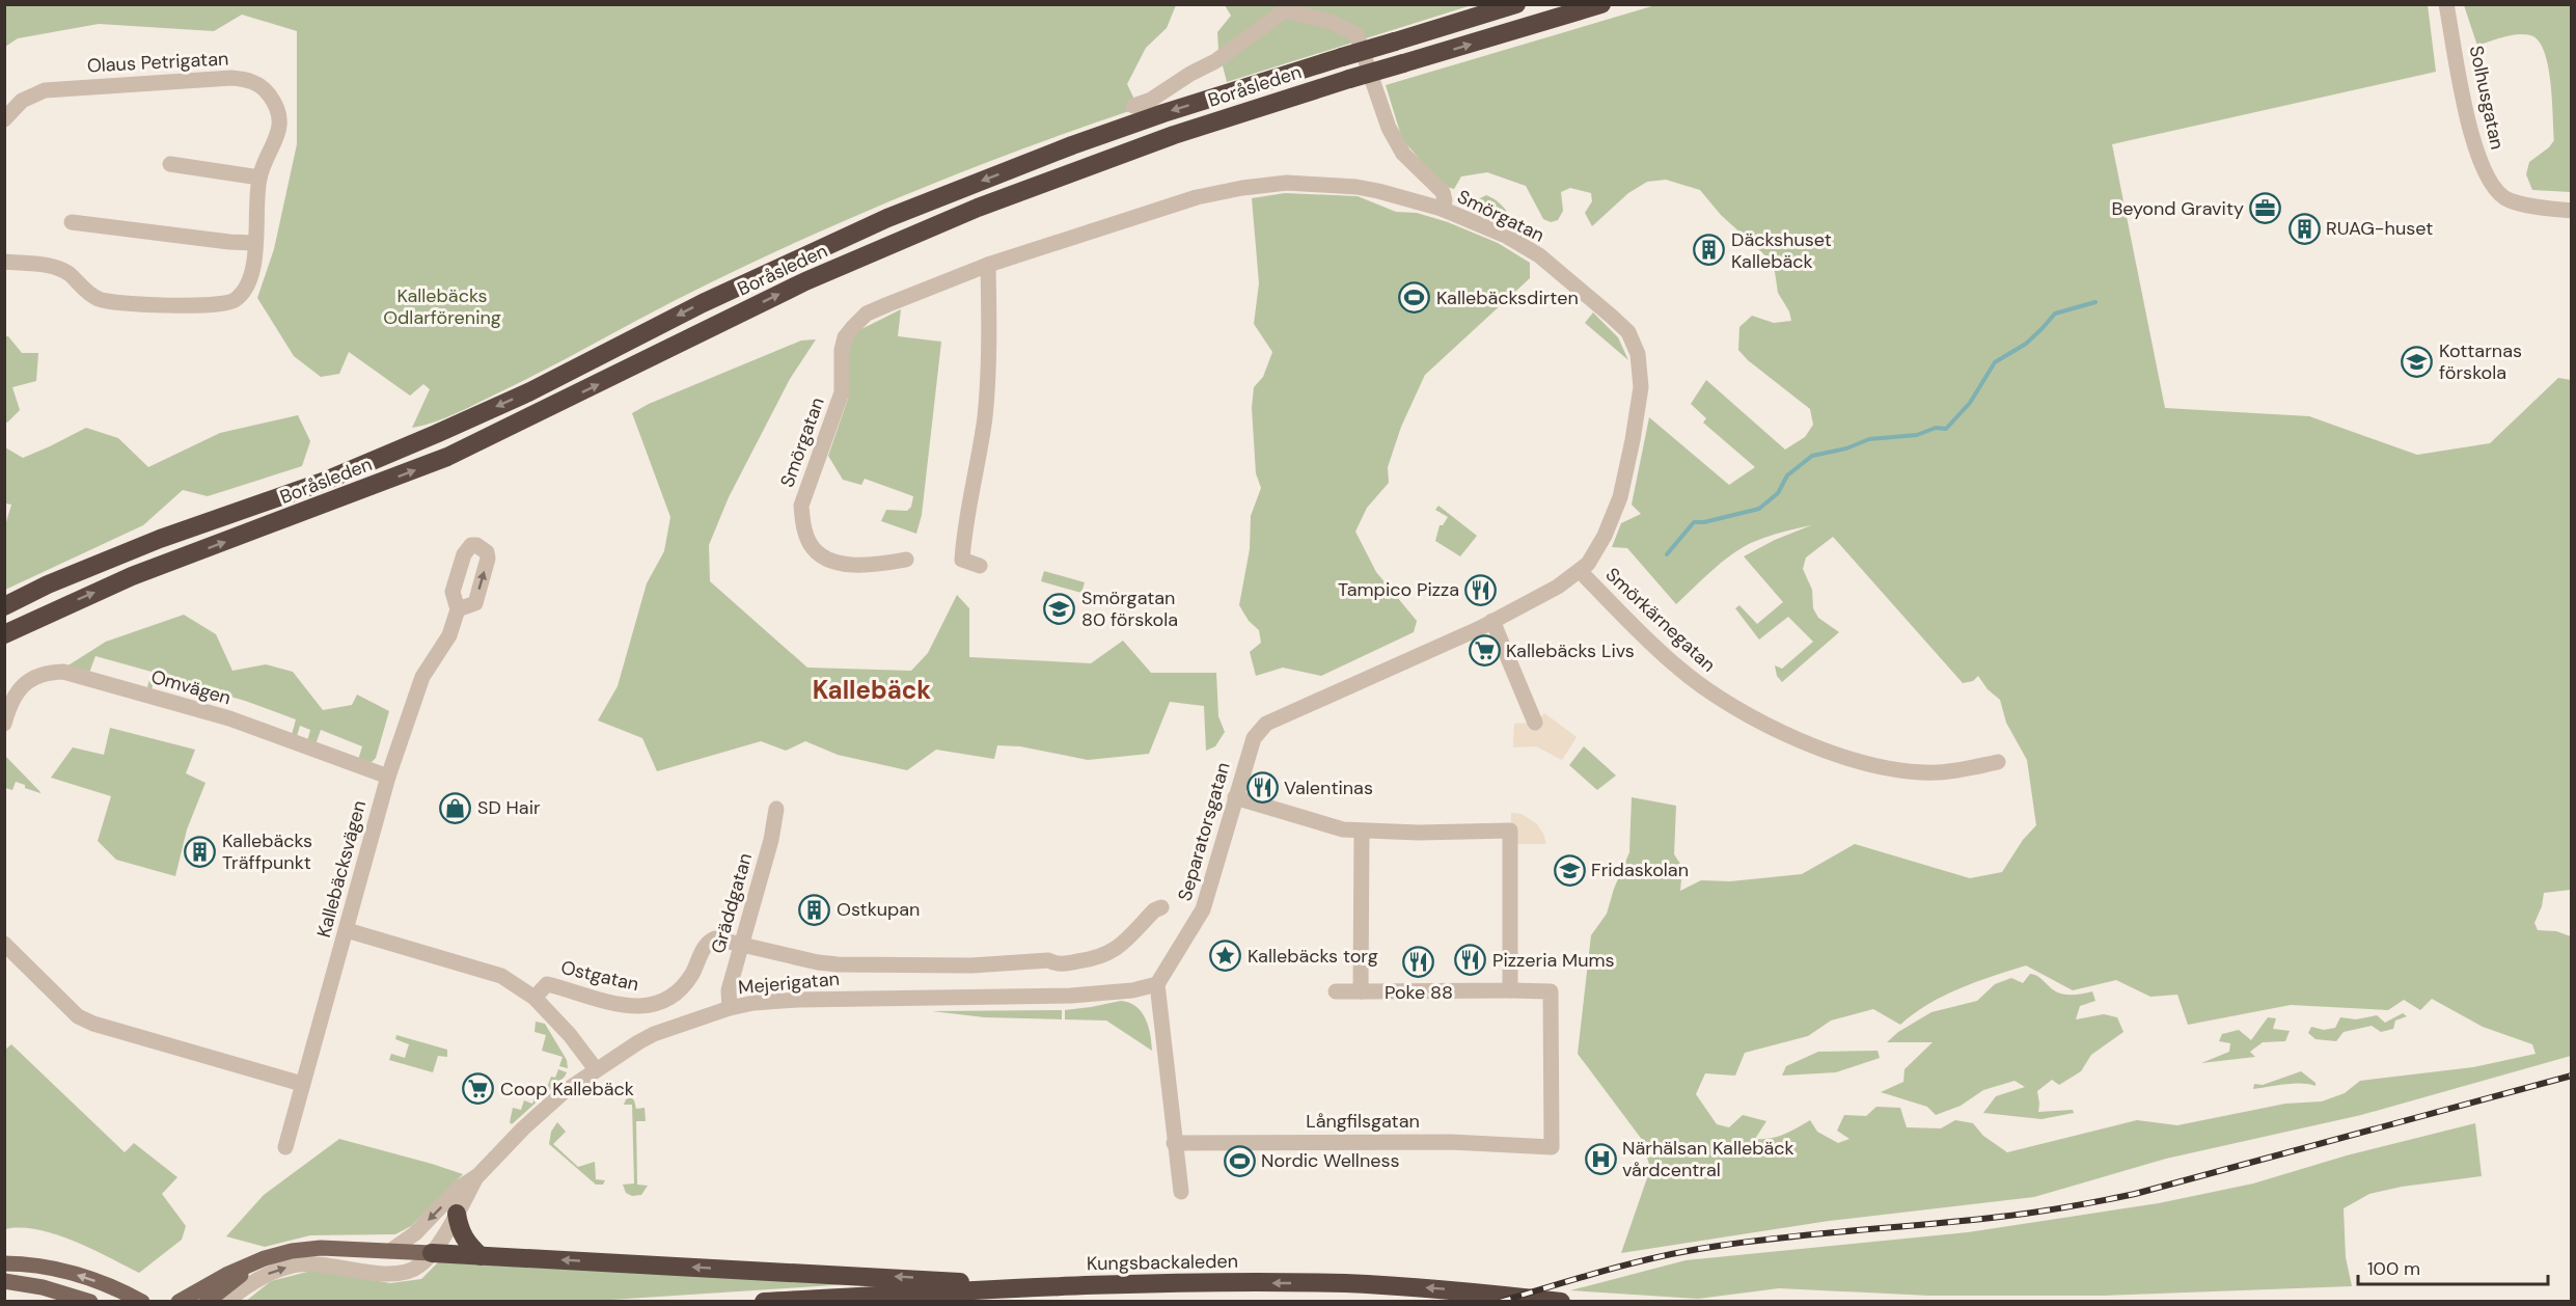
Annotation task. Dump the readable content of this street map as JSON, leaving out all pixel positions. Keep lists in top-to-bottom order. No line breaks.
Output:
{"streets":{"highway":["Boråsleden","Kungsbackaleden"],"street":["Olaus Petrigatan","Solhusgatan","Smörgatan","Smörkärnegatan","Omvägen","Separatorsgatan","Kallebäcksvägen","Gräddgatan","Ostgatan","Mejerigatan","Långfilsgatan"]},"crossings":[["Smörgatan","Smörkärnegatan"],["Smörgatan","Separatorsgatan"],["Omvägen","Kallebäcksvägen"],["Separatorsgatan","Mejerigatan"],["Gräddgatan","Ostgatan"],["Gräddgatan","Mejerigatan"],["Ostgatan","Mejerigatan"]],"one_way":["Kungsbackaleden"],"districts":["Kallebäck"],"parks":["Kallebäcks Odlarförening"],"places":{"office":["Beyond Gravity"],"building":["RUAG-huset","Däckshuset Kallebäck","Kallebäcks Träffpunkt","Ostkupan"],"sports":["Kallebäcksdirten","Nordic Wellness"],"school or university":["Kottarnas förskola","Smörgatan 80 förskola","Fridaskolan"],"restaurant":["Tampico Pizza","Valentinas","Pizzeria Mums","Poke 88"],"supermarket":["Kallebäcks Livs","Coop Kallebäck"],"shop":["SD Hair"],"place":["Kallebäcks torg"],"hospital":["Närhälsan Kallebäck vårdcentral"]},"scale_bar":"100 m"}
